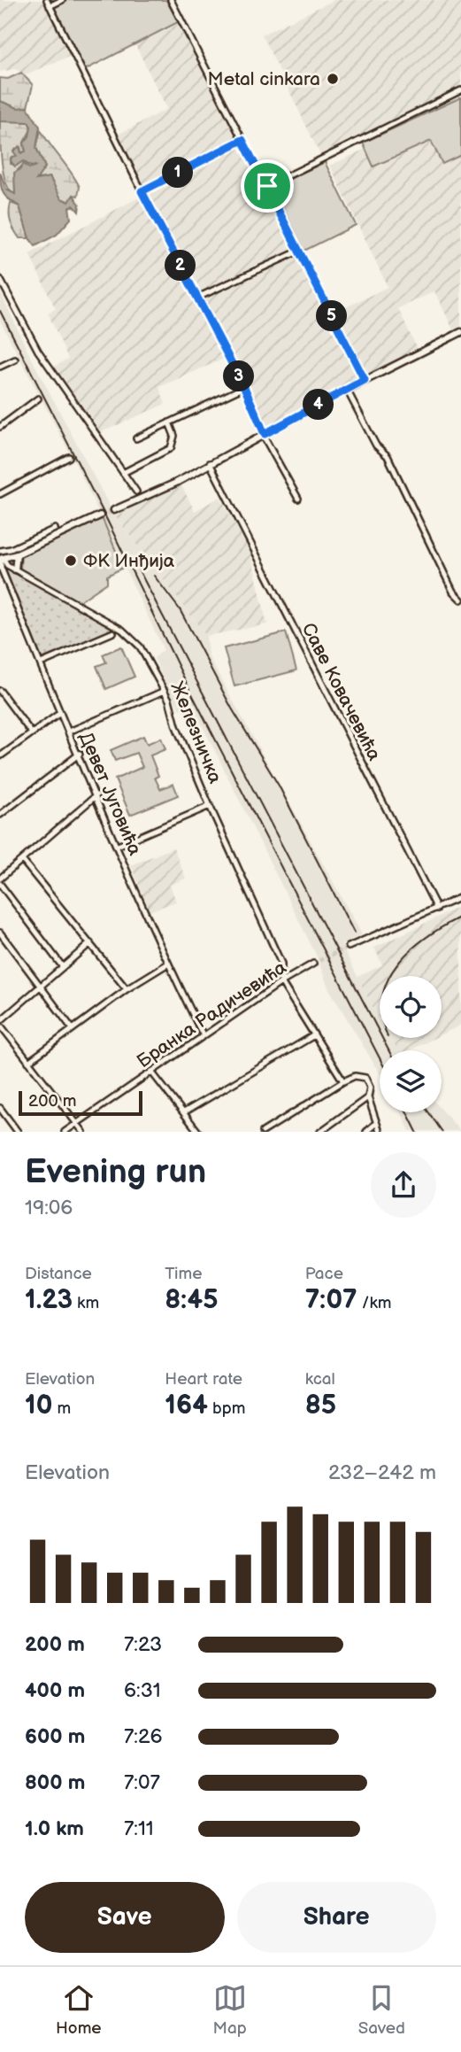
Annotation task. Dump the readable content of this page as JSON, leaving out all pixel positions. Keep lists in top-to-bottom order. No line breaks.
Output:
{"streets":{"street":["Саве Ковачевића","Железничка","Девет Југовића","Бранка Радичевића"]},"crossings":[["Железничка","Девет Југовића"],["Железничка","Бранка Радичевића"],["Девет Југовића","Бранка Радичевића"]],"places":["Metal cinkara","ФК Инђија"],"scale_bar":"200 m","page":{"pins":["1","2","5","3","4"],"scale":"200 m","heading":["Evening run","19:06"],"stats":[["Distance","1.23 km"],["Time","8:45"],["Pace","7:07 /km"],["Elevation","10 m"],["Heart rate","164 bpm"],["kcal","85"]],"chart":["Elevation","232–242 m"],"list":[{"name":"200 m","note":"7:23"},{"name":"400 m","note":"6:31"},{"name":"600 m","note":"7:26"},{"name":"800 m","note":"7:07"},{"name":"1.0 km","note":"7:11"}],"buttons":["Save","Share"],"tabs":["Home","Map","Saved"]}}
